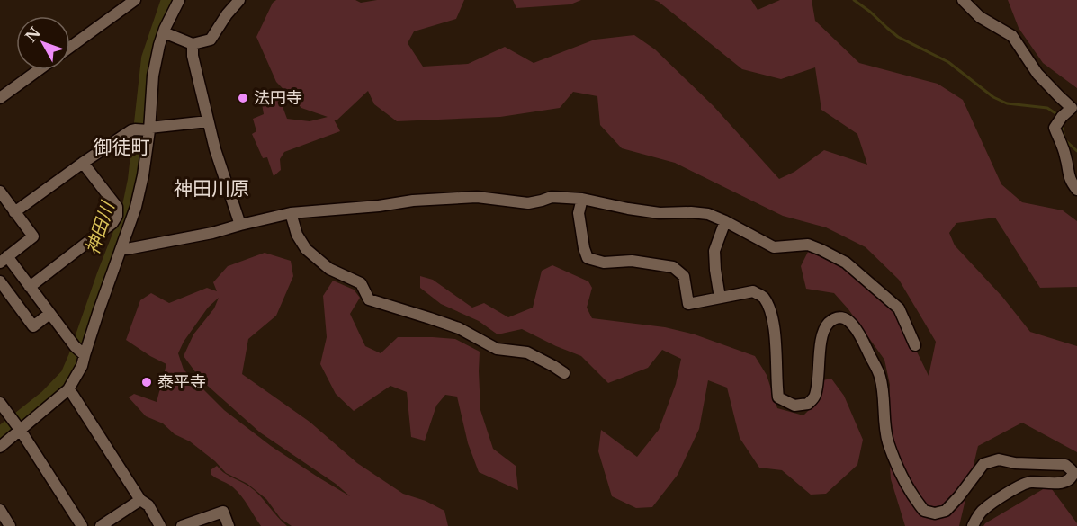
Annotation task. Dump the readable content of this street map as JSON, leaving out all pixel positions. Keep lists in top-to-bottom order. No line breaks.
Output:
{"districts":["御徒町","神田川原"],"water":["神田川"],"places":["法円寺","泰平寺"],"north":"top left"}
